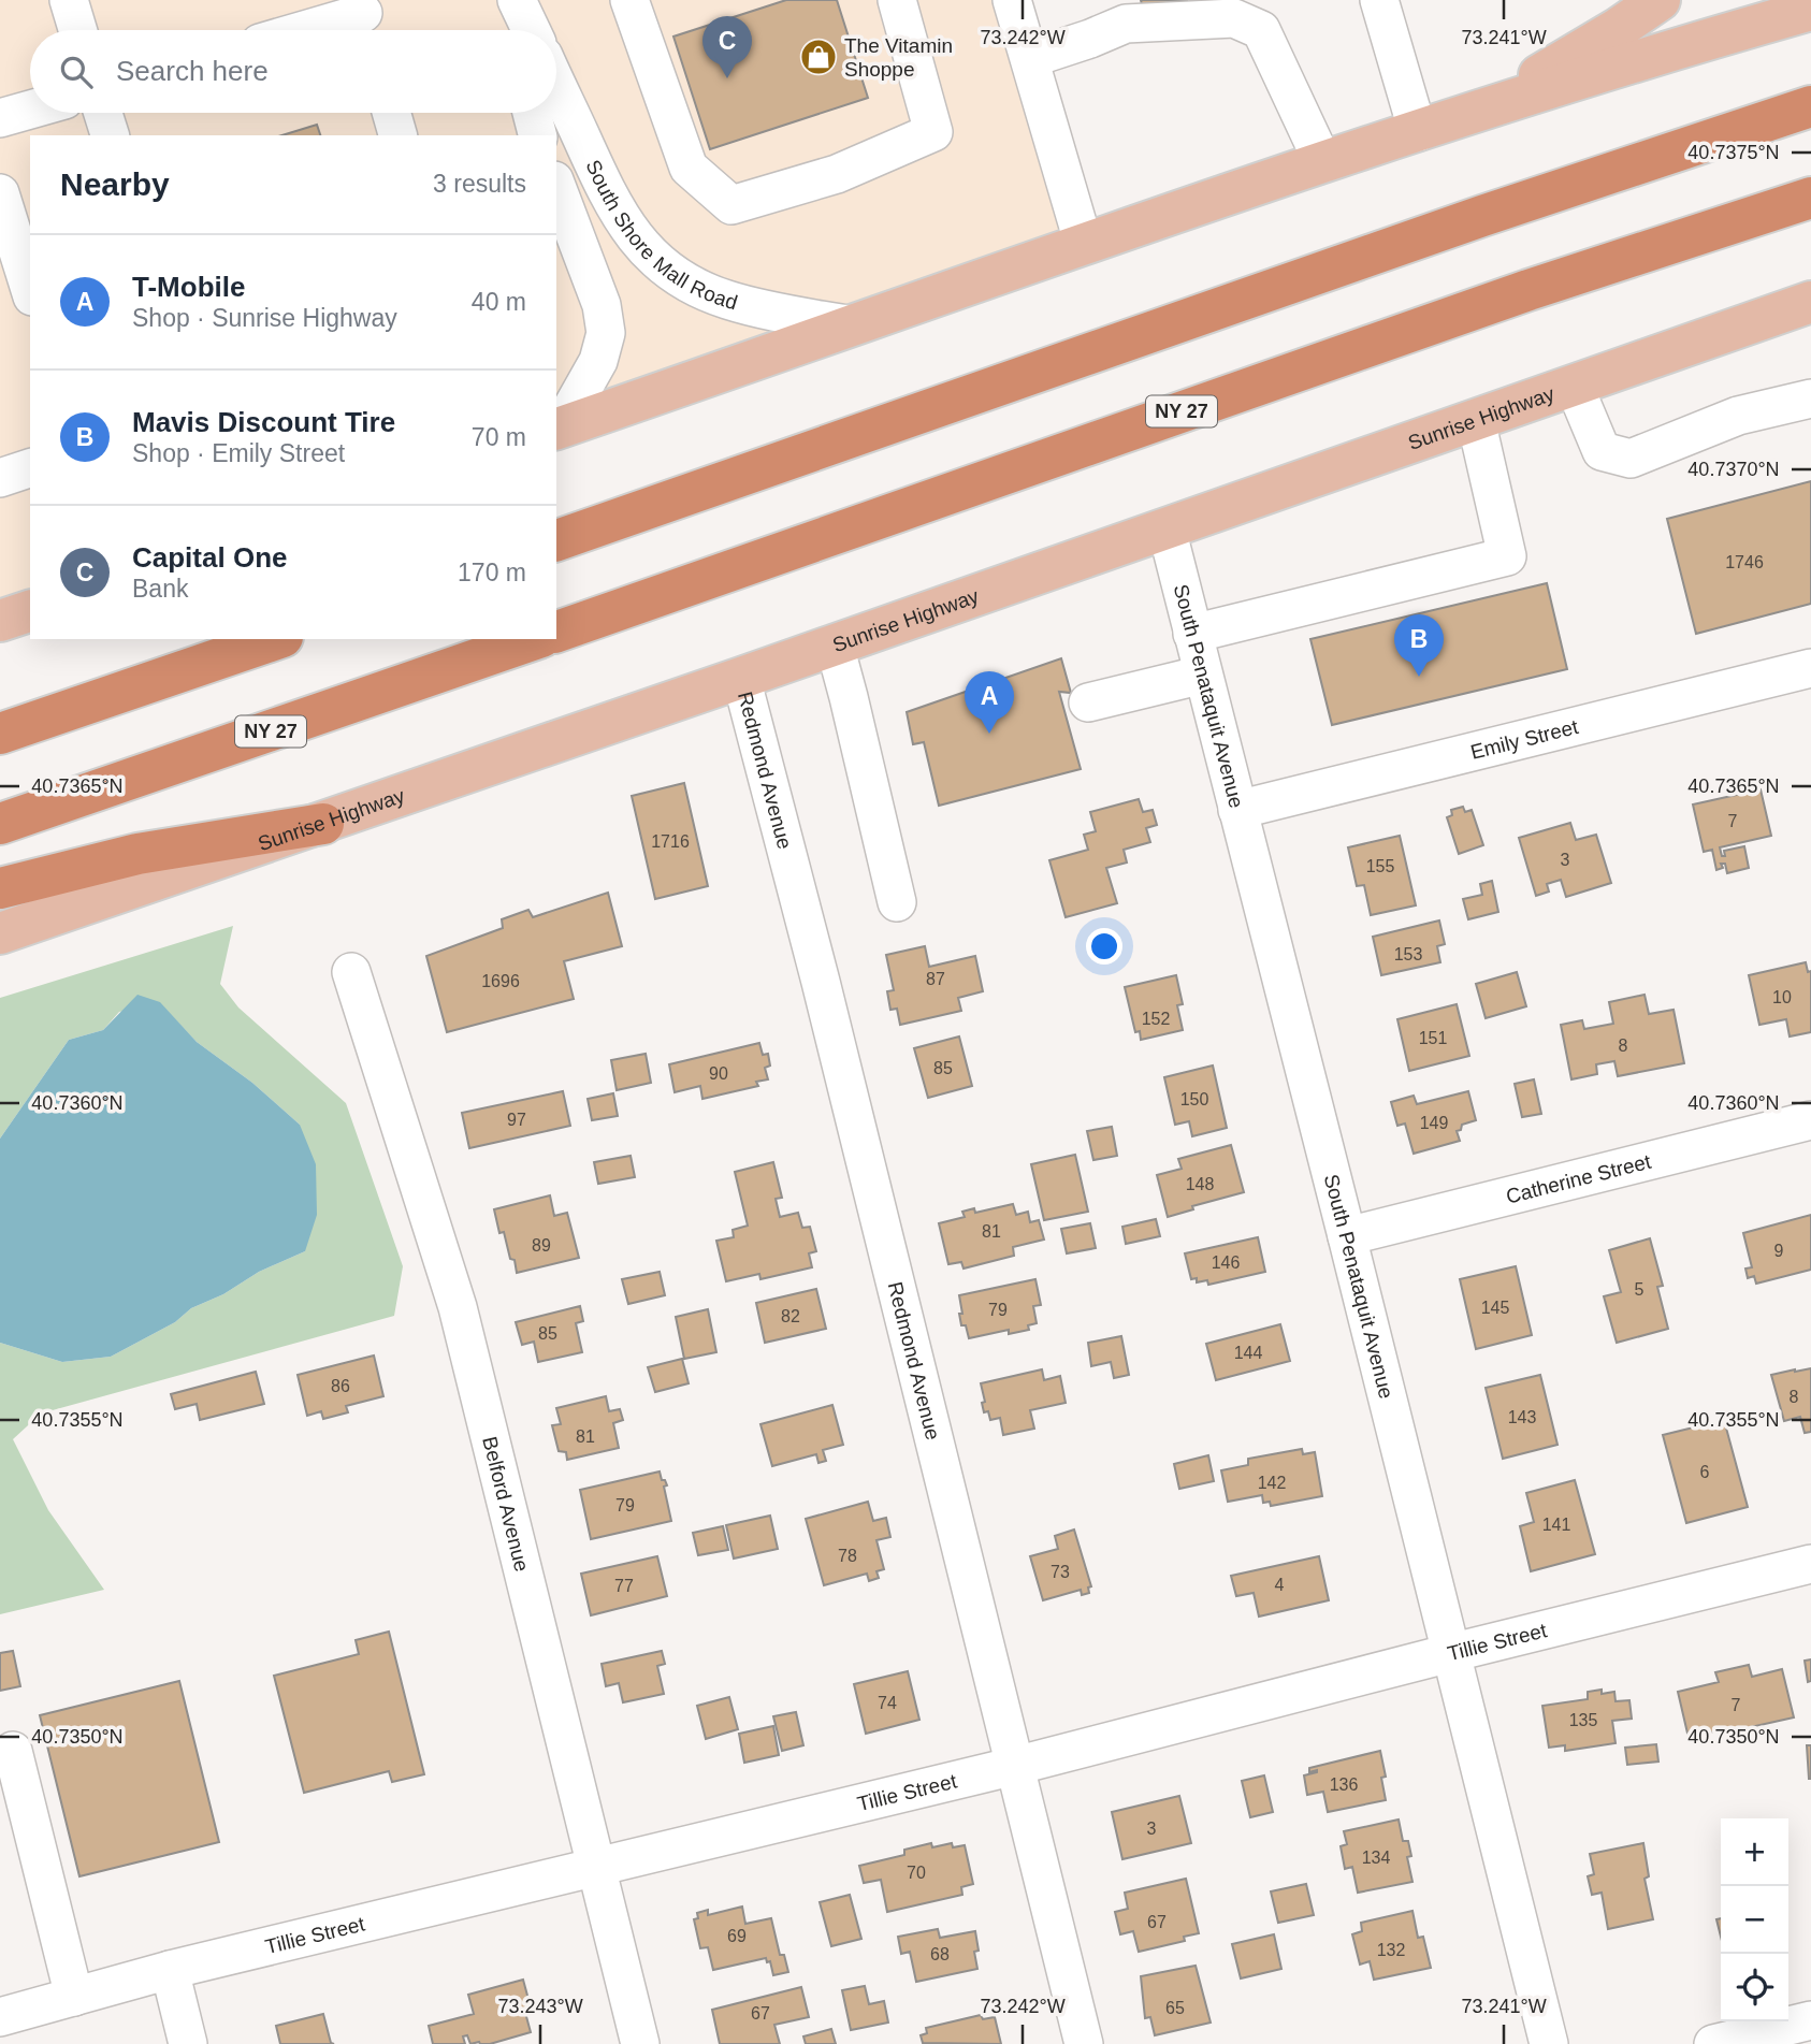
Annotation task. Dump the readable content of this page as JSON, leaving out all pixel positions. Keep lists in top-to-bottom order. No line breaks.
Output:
{"streets":{"highway":["NY 27"],"main road":["Sunrise Highway"],"street":["South Shore Mall Road","South Penataquit Avenue","Emily Street","Redmond Avenue","Catherine Street","Belford Avenue","Tillie Street"]},"crossings":[["Sunrise Highway","South Penataquit Avenue"],["Sunrise Highway","Redmond Avenue"],["South Penataquit Avenue","Emily Street"],["South Penataquit Avenue","Catherine Street"],["South Penataquit Avenue","Tillie Street"],["Redmond Avenue","Tillie Street"],["Belford Avenue","Tillie Street"]],"places":{"shop":["The Vitamin Shoppe"]},"house_numbers":["1746","7","1716","3","155","153","87","1696","10","152","151","8","85","90","150","97","149","148","81","89","9","146","5","145","79","82","85","144","86","8","143","81","6","142","79","141","78","73","4","77","74","7","135","136","3","134","70","67","69","132","68","65","67"],"page":{"pins":["C","B","A"],"search":"Search here","heading":["Nearby","3 results"],"list":[{"mark":"A","name":"T-Mobile","note":"Shop · Sunrise Highway","value":"40 m"},{"mark":"B","name":"Mavis Discount Tire","note":"Shop · Emily Street","value":"70 m"},{"mark":"C","name":"Capital One","note":"Bank","value":"170 m"}],"map_buttons":["+","−"]},"coordinates":["73.242°W","73.241°W","40.7375°N","40.7370°N","40.7365°N","40.7360°N","40.7355°N","40.7350°N","73.243°W"]}
